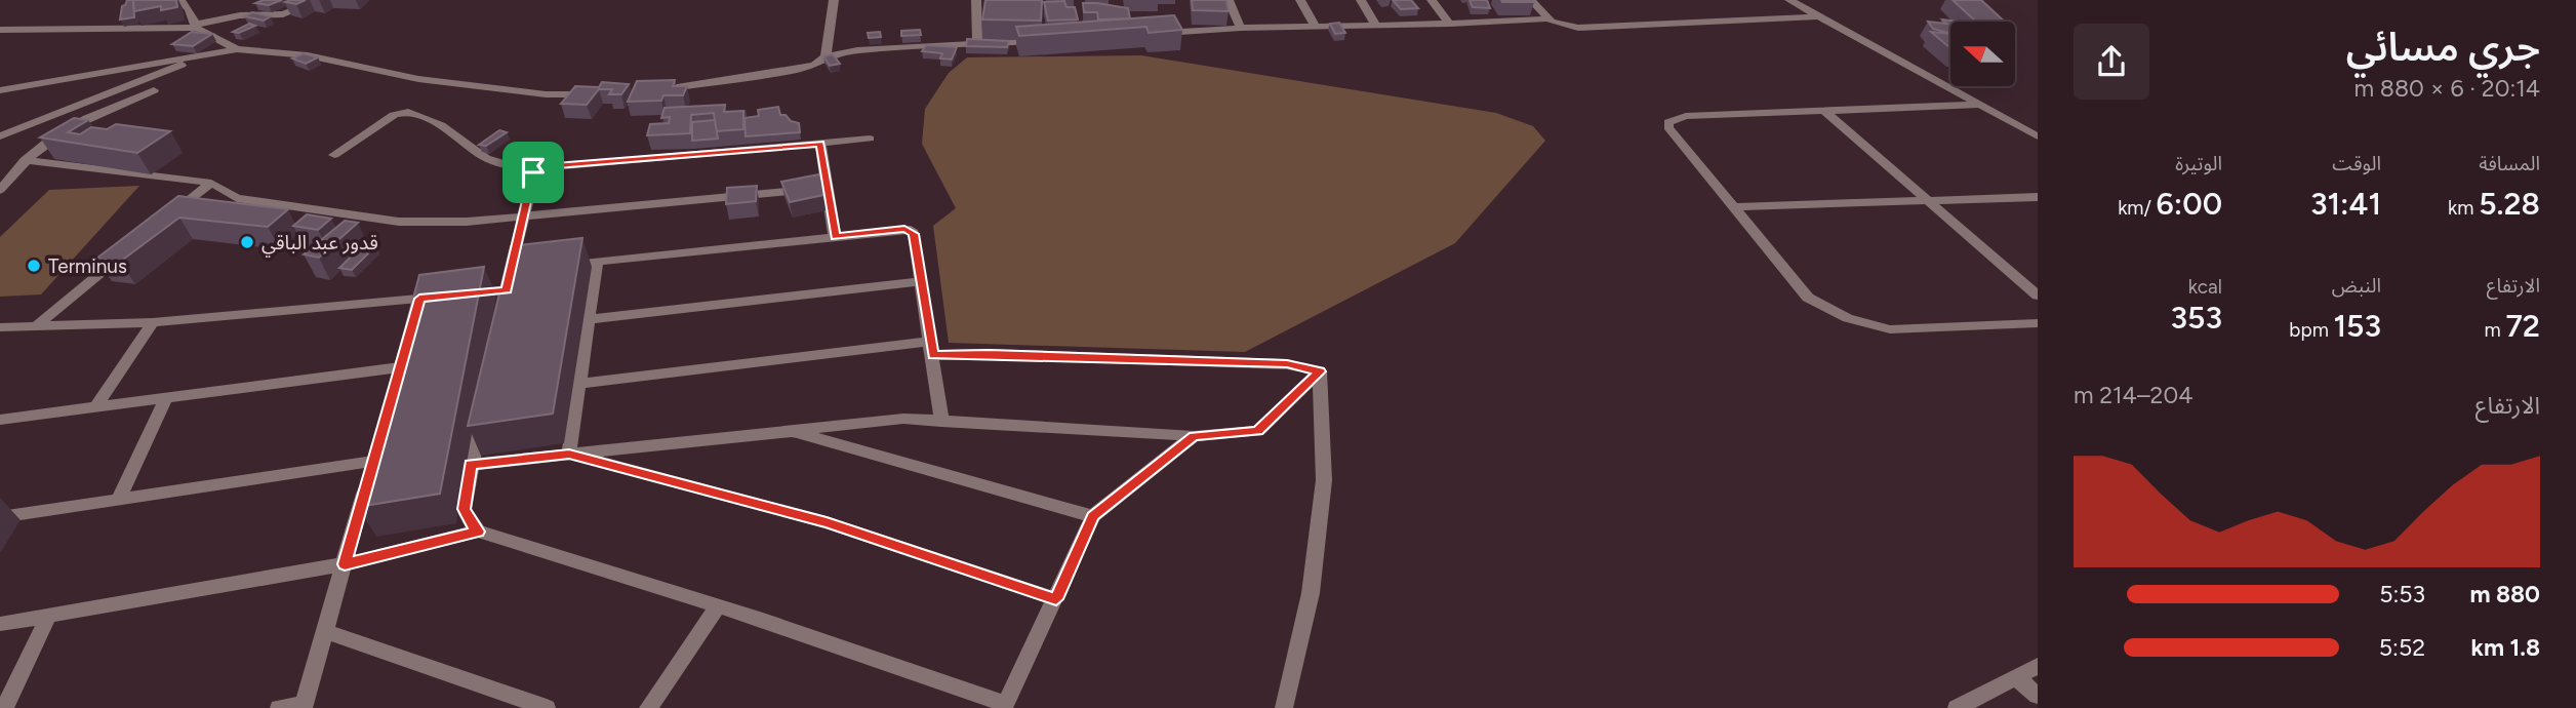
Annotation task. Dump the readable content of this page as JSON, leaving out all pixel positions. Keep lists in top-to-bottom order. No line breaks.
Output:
{"places":["قدور عبد الباقي","Terminus"],"north":"left","page":{"heading":["جري مسائي","20:14 · 6 × 880 m"],"stats":[["المسافة","5.28 km"],["الوقت","31:41"],["الوتيرة","6:00 /km"],["الارتفاع","72 m"],["النبض","153 bpm"],["kcal","353"]],"chart":["الارتفاع","204–214 m"],"list":[{"name":"880 m","note":"5:53"},{"name":"1.8 km","note":"5:52"}]}}
